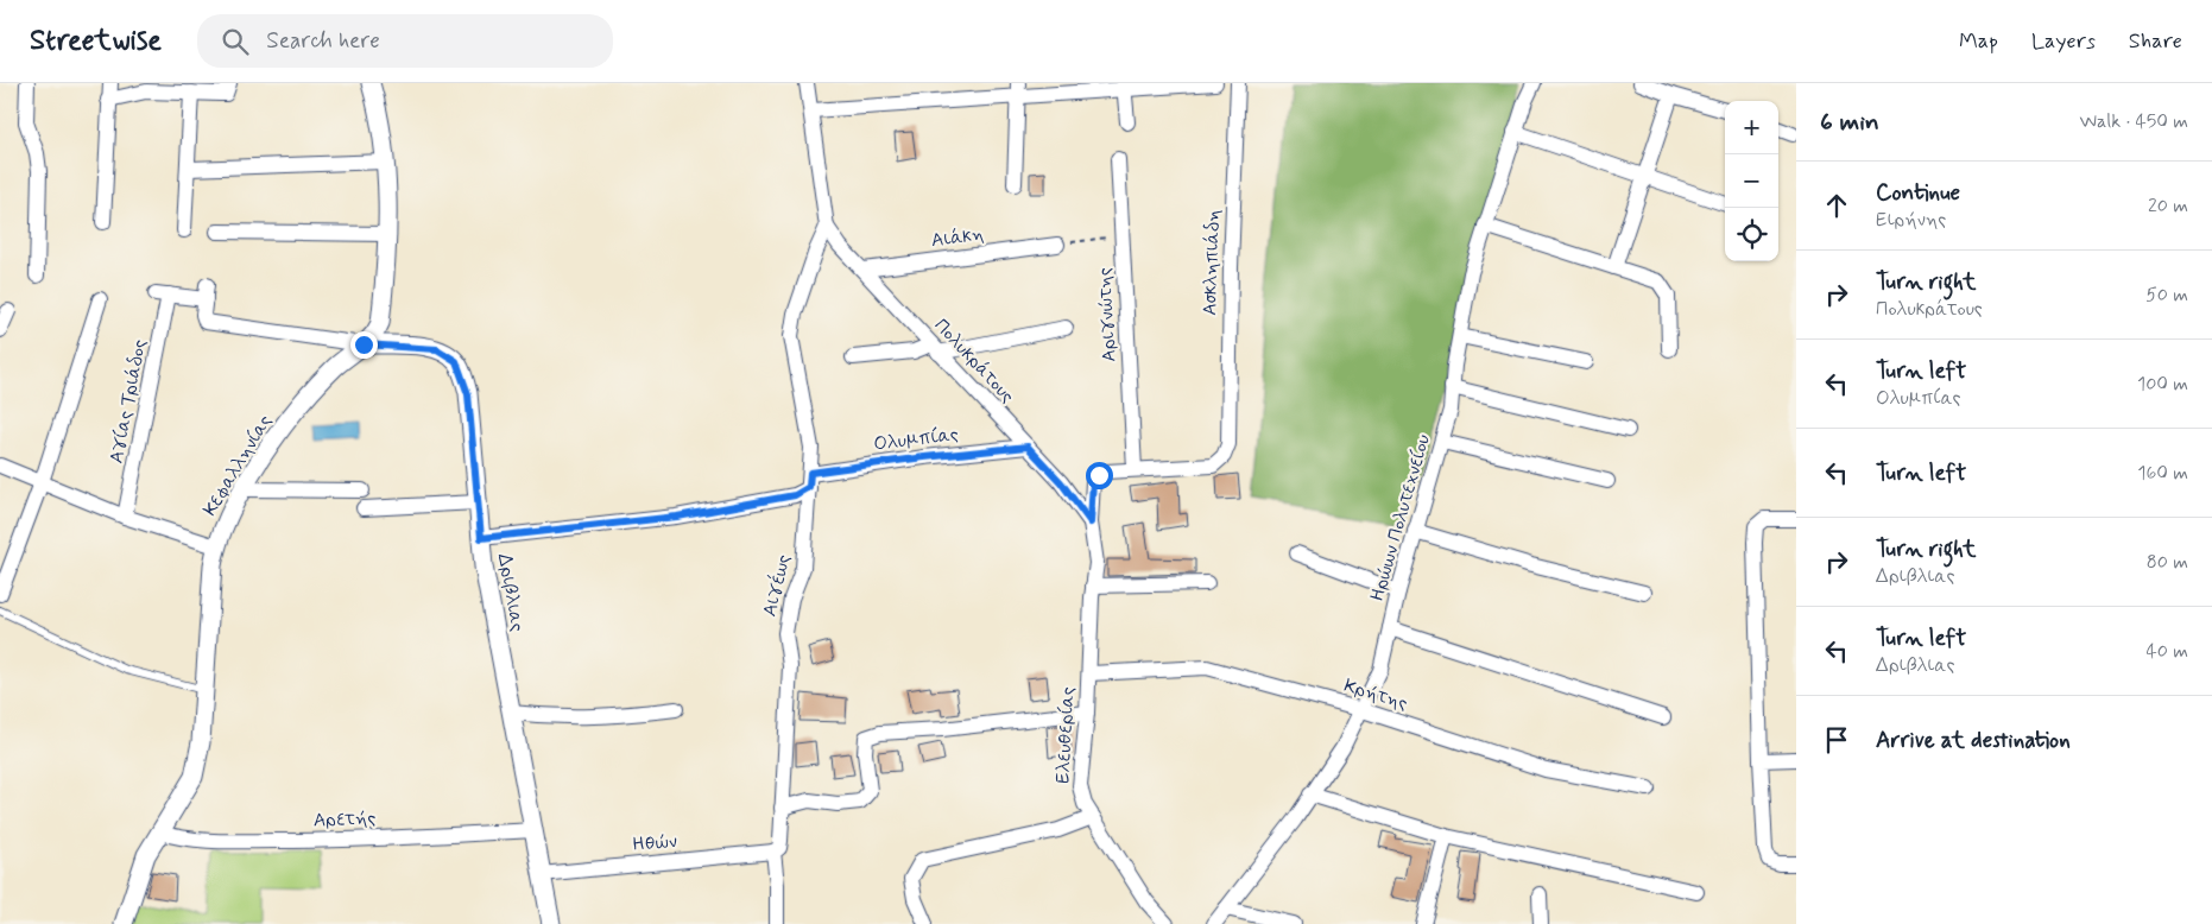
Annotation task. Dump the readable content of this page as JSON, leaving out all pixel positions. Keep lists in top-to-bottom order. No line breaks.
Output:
{"streets":{"street":["Αιάκη","Ασκληπιάδη","Αριγνώτης","Πολυκράτους","Αγίας Τριάδος","Ολυμπίας","Κεφαλληνίας","Ηρώων Πολυτεχνείου","Αιγέως","Δριβλιας","Κρήτης","Ελευθερίας","Αρετής","Ηθών"]},"crossings":[["Αιάκη","Πολυκράτους"],["Ασκληπιάδη","Αριγνώτης"],["Ασκληπιάδη","Ελευθερίας"],["Αριγνώτης","Ελευθερίας"],["Πολυκράτους","Ολυμπίας"],["Πολυκράτους","Αιγέως"],["Πολυκράτους","Ελευθερίας"],["Αγίας Τριάδος","Κεφαλληνίας"],["Αγίας Τριάδος","Δριβλιας"],["Ολυμπίας","Αιγέως"],["Ολυμπίας","Δριβλιας"],["Κεφαλληνίας","Δριβλιας"],["Κεφαλληνίας","Αρετής"],["Ηρώων Πολυτεχνείου","Κρήτης"],["Αιγέως","Ηθών"],["Δριβλιας","Αρετής"],["Δριβλιας","Ηθών"],["Κρήτης","Ελευθερίας"]],"page":{"header":"Streetwise","search":"Search here","nav":["Map","Layers","Share"],"heading":["6 min","Walk · 450 m"],"map_buttons":["+","−"],"list":[["Continue","Ειρήνης","20 m"],["Turn right","Πολυκράτους","50 m"],["Turn left","Ολυμπίας","100 m"],["Turn left","160 m"],["Turn right","Δριβλιας","80 m"],["Turn left","Δριβλιας","40 m"],"Arrive at destination"]}}
